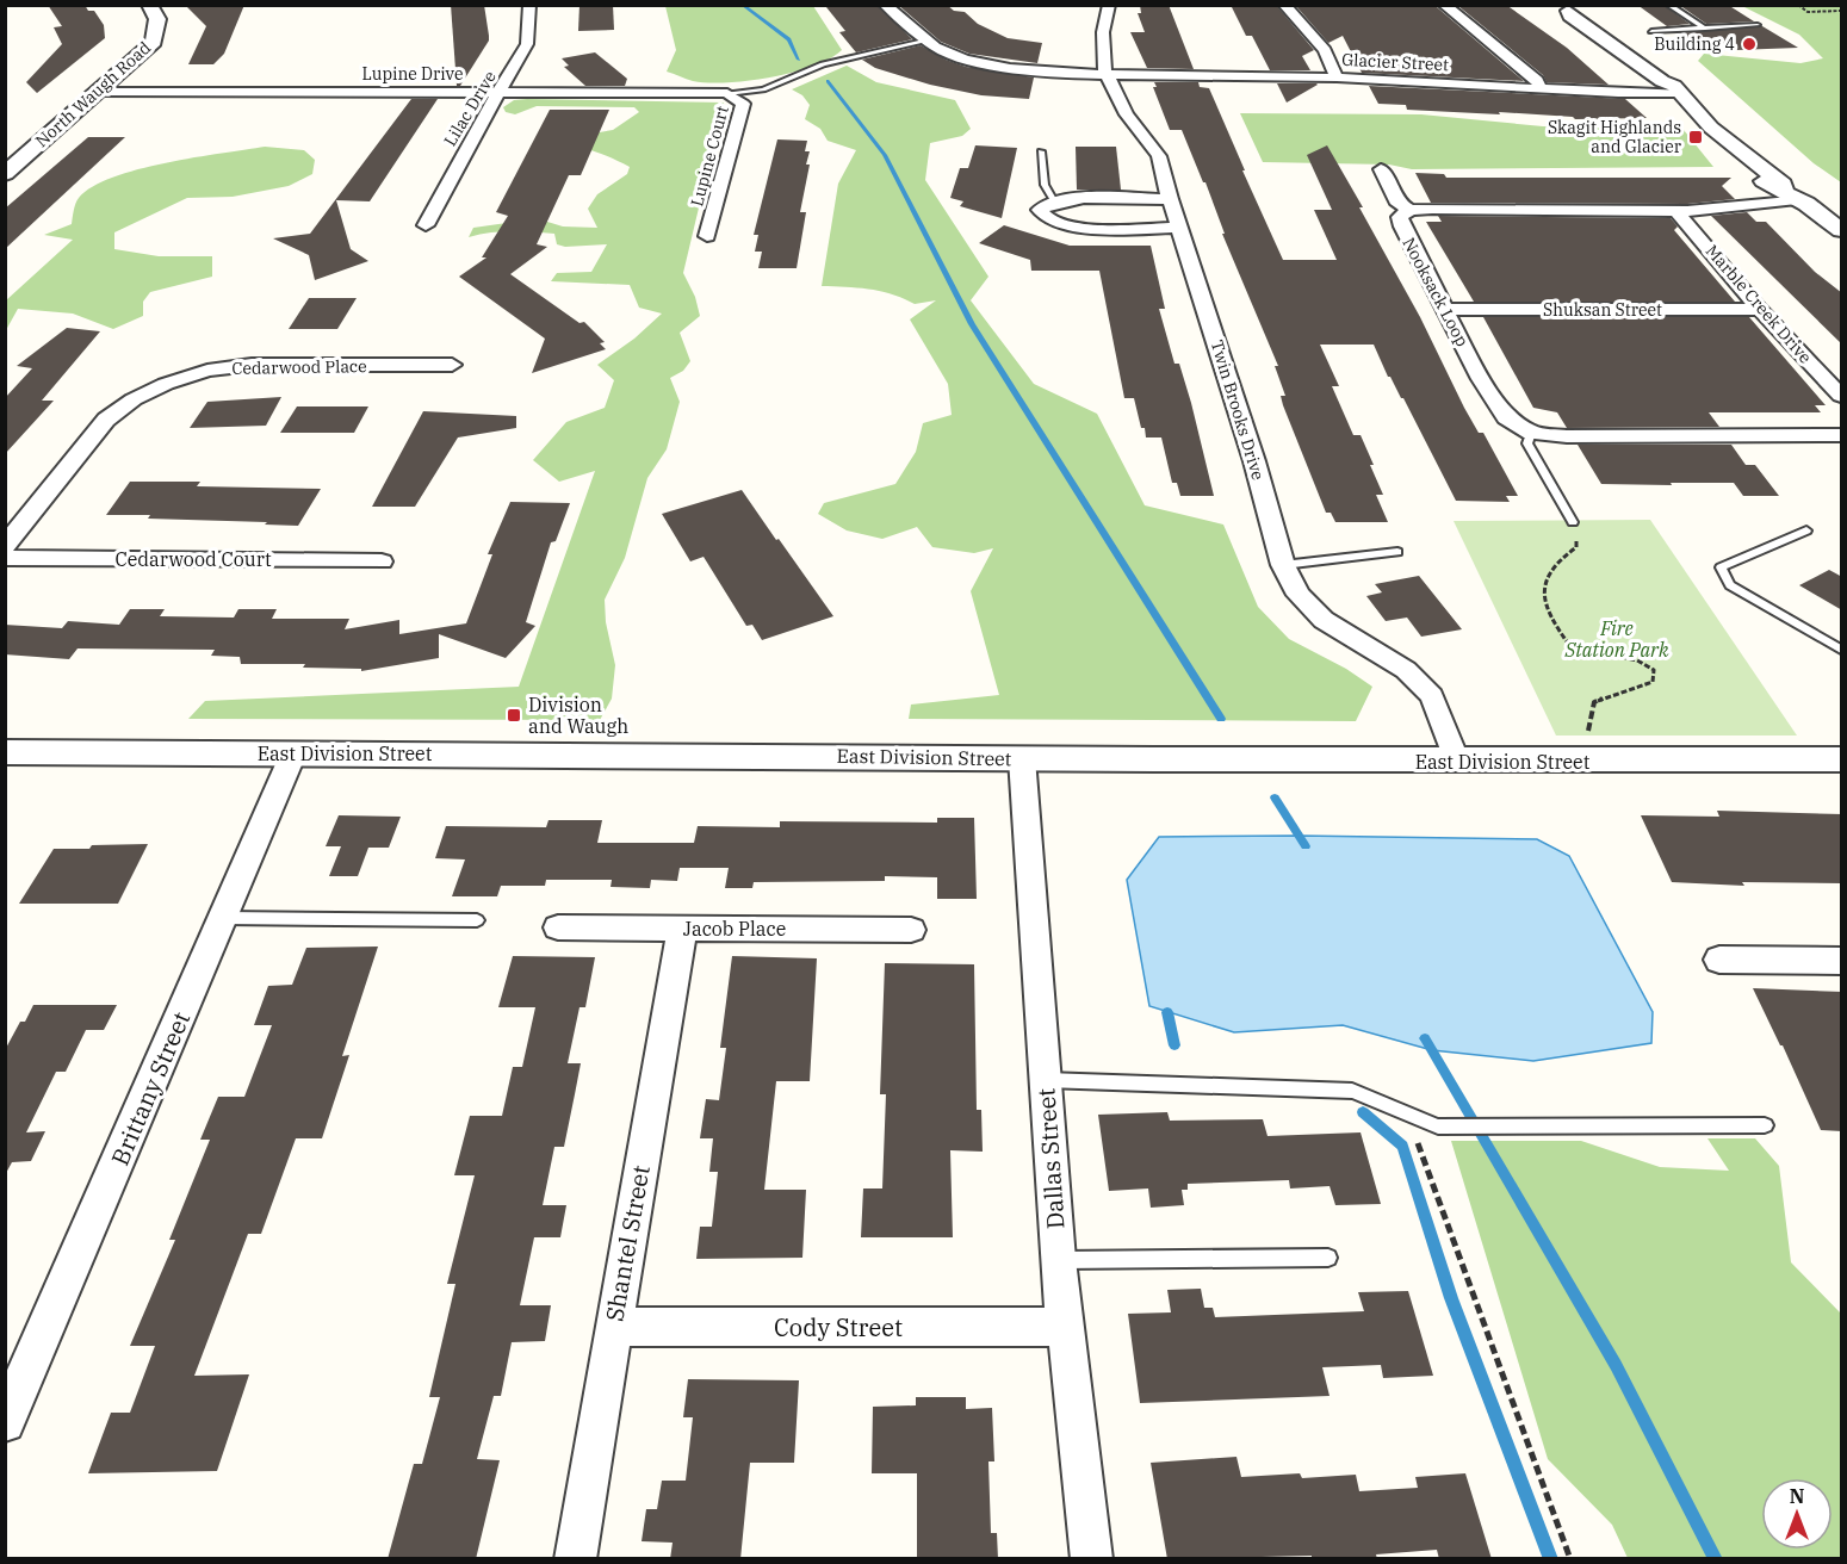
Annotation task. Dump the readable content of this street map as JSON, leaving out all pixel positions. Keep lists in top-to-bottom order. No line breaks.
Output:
{"streets":{"street":["Glacier Street","Lupine Drive","North Waugh Road","Lilac Drive","Lupine Court","Nooksack Loop","Marble Creek Drive","Shuksan Street","Cedarwood Place","Twin Brooks Drive","Cedarwood Court","East Division Street","Jacob Place","Brittany Street","Dallas Street","Shantel Street","Cody Street"]},"crossings":[["Glacier Street","Twin Brooks Drive"],["Lupine Drive","North Waugh Road"],["Lupine Drive","Lilac Drive"],["Lupine Drive","Lupine Court"],["Nooksack Loop","Marble Creek Drive"],["Nooksack Loop","Shuksan Street"],["Marble Creek Drive","Shuksan Street"],["Twin Brooks Drive","East Division Street"],["East Division Street","Brittany Street"],["East Division Street","Dallas Street"],["Jacob Place","Shantel Street"],["Dallas Street","Cody Street"],["Shantel Street","Cody Street"]],"parks":["Fire Station Park"],"places":{"other":["Building 4"],"transit":["Skagit Highlands and Glacier","Division and Waugh"]},"north":"top"}
